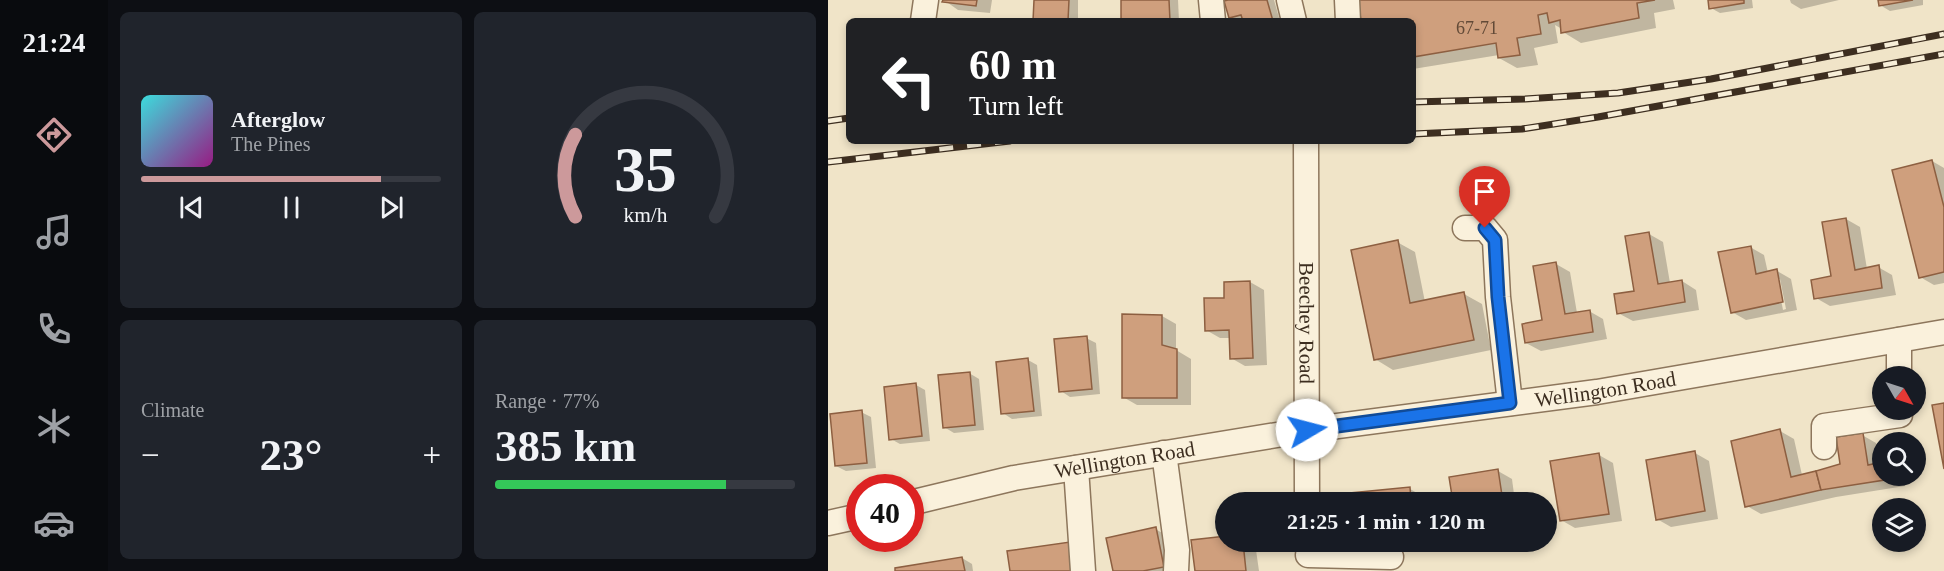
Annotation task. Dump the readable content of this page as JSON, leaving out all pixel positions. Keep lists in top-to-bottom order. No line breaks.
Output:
{"streets":{"street":["Beechey Road","Wellington Road"]},"crossings":[["Beechey Road","Wellington Road"]],"house_numbers":["67-71"],"north":"bottom right","page":{"tabs":"21:24","turn":["60 m","Turn left"],"song":["Afterglow","The Pines"],"tile":["Climate",["Range · 77%","385 km"]],"heat":["−","23°","+"],"limit":"40","trip":"21:25 · 1 min · 120 m","gauge":["35","km/h"]}}
